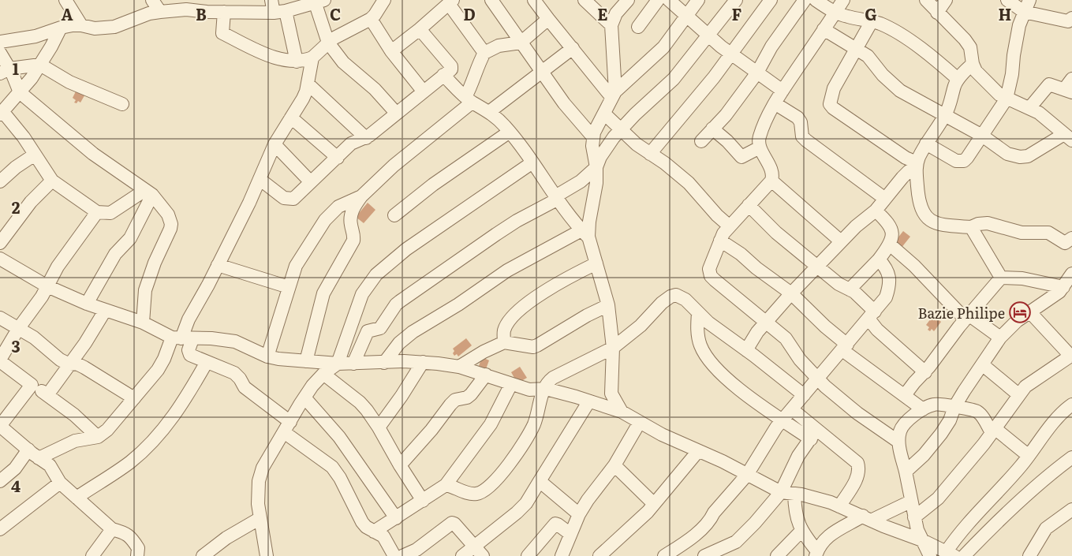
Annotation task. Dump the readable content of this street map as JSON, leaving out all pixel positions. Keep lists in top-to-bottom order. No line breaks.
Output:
{"places":{"hotel":["Bazie Philipe"]},"grid":{"columns":["A","B","C","D","E","F","G","H"],"rows":["1","2","3","4"]}}
